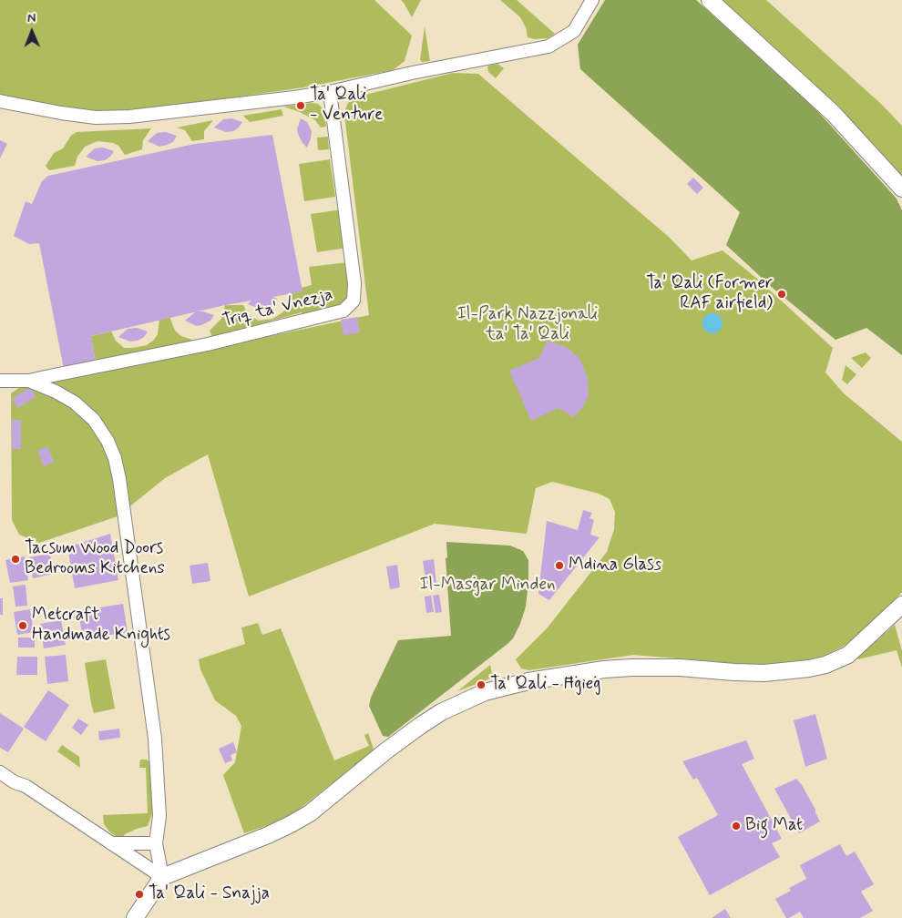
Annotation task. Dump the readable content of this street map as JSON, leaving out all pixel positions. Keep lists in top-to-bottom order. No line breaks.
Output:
{"streets":{"street":["Triq ta' Vnezja"]},"parks":["Il-Park Nazzjonali ta' Ta' Qali","Il-Masġar Minden"],"places":["Ta' Qali - Venture","Ta' Qali (Former RAF airfield)","Tacsum Wood Doors Bedrooms Kitchens","Mdina Glass","Metcraft Handmade Knights","Ta' Qali - Ħġieġ","Big Mat","Ta' Qali - Snajja"],"north":"top"}
